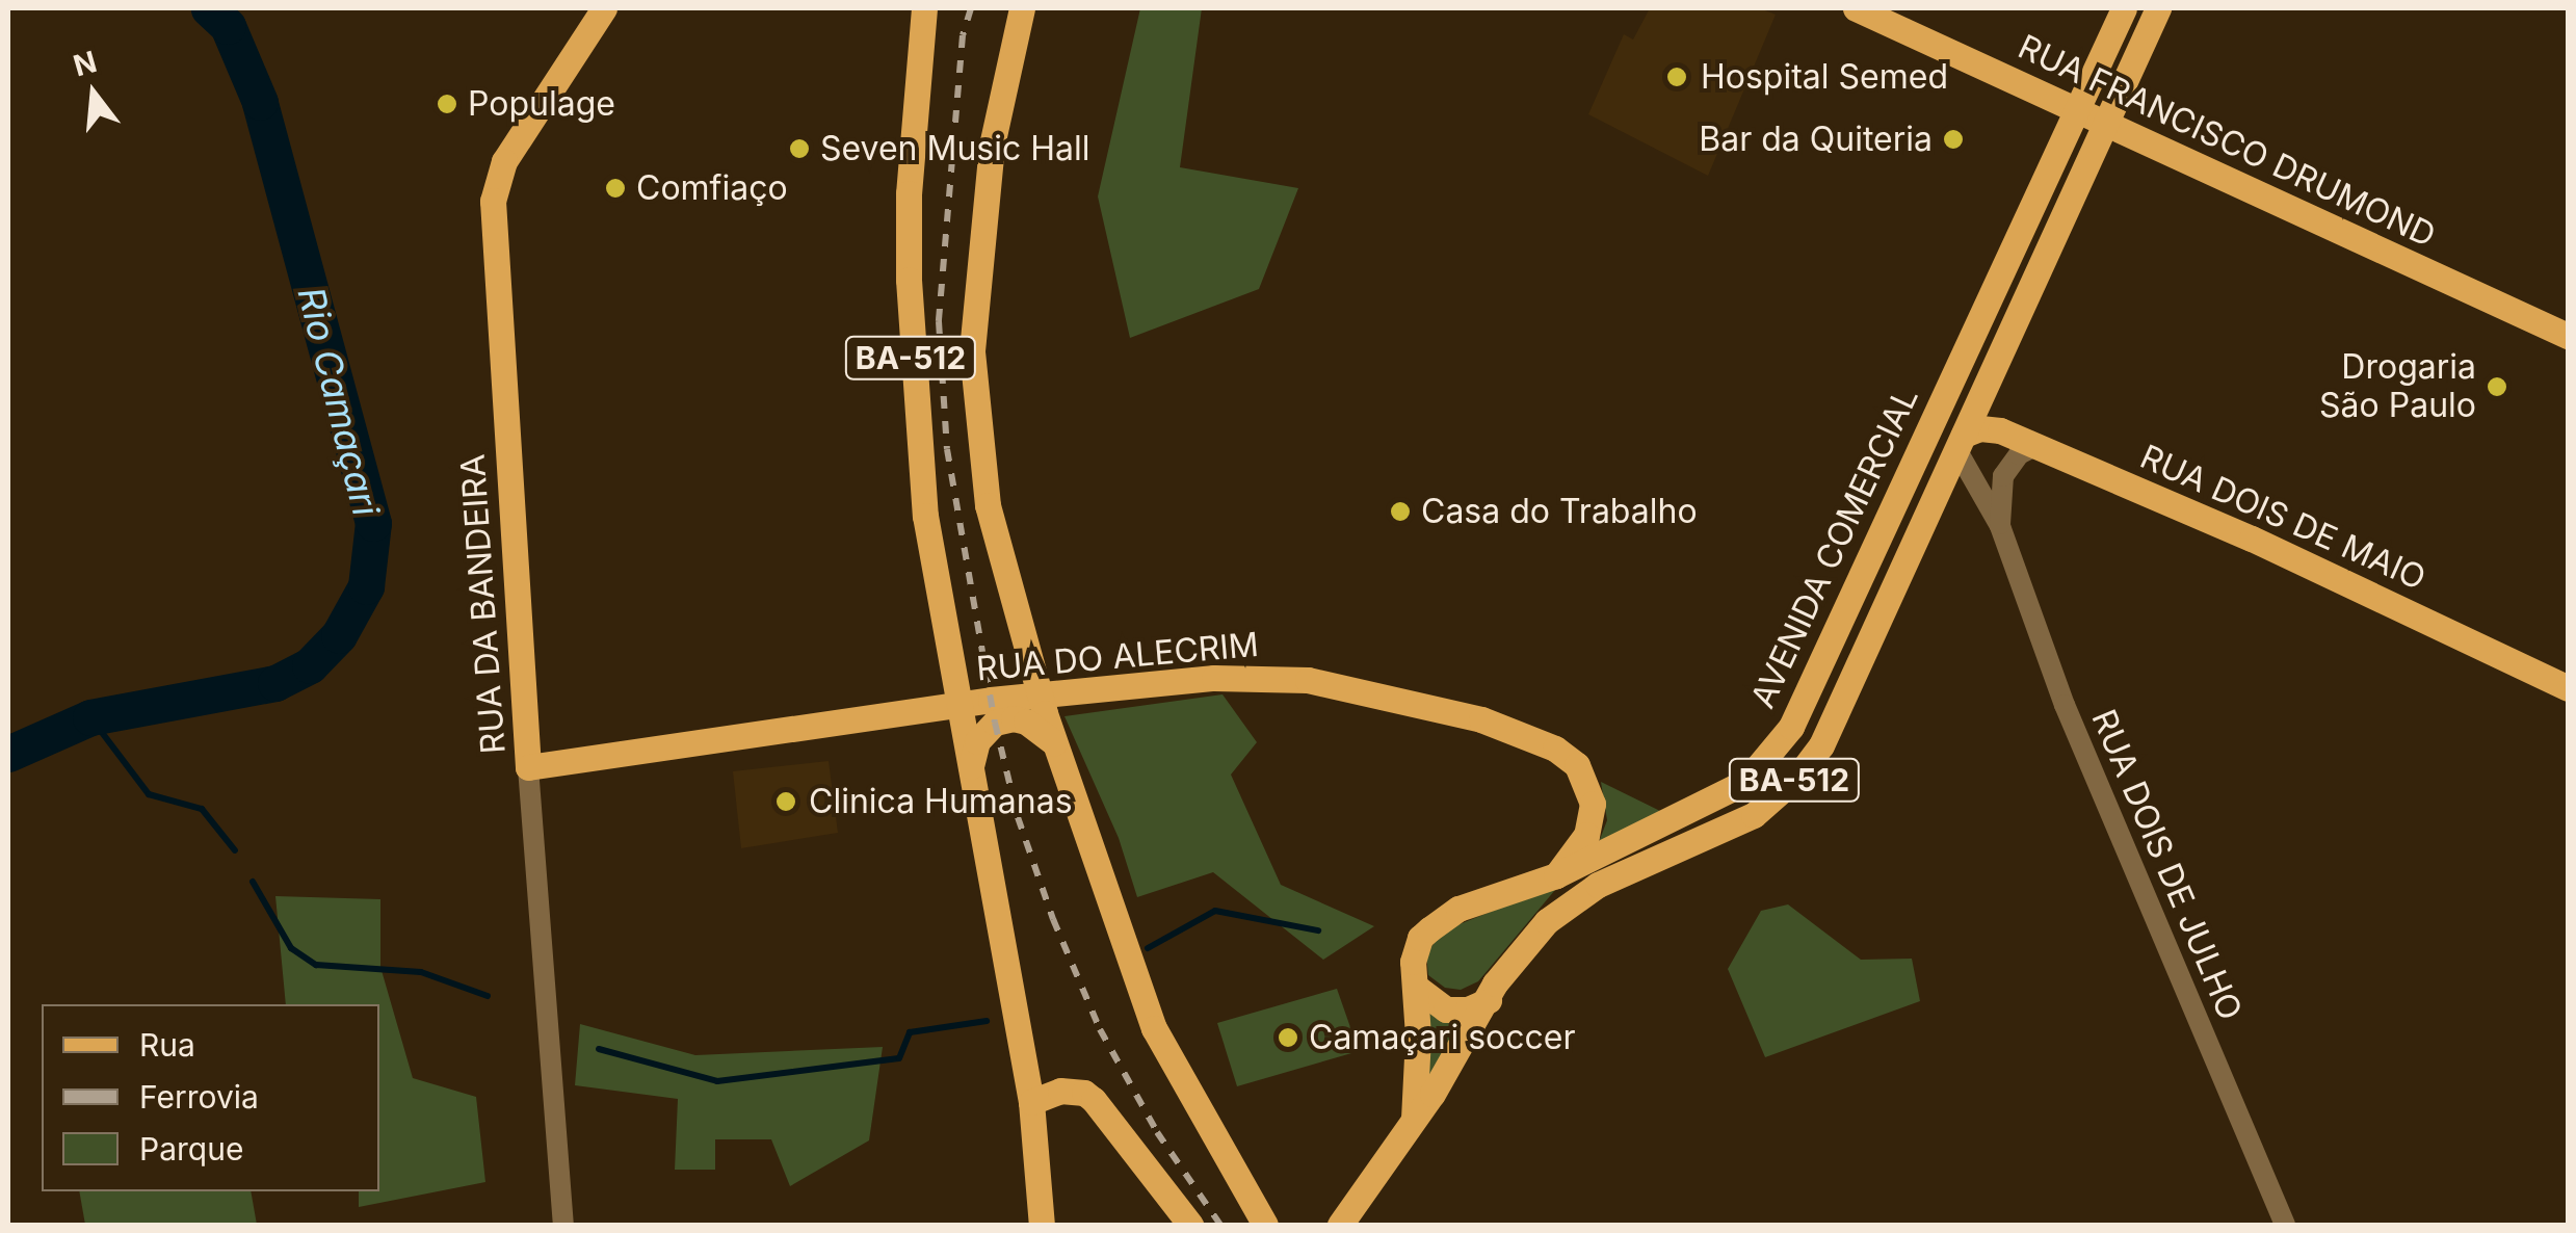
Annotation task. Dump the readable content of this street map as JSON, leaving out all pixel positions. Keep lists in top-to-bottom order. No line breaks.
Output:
{"streets":{"main road":["RUA FRANCISCO DRUMOND","BA-512","RUA DOIS DE MAIO","AVENIDA COMERCIAL","RUA DA BANDEIRA","RUA DO ALECRIM"],"street":["RUA DOIS DE JULHO"]},"crossings":[["RUA FRANCISCO DRUMOND","AVENIDA COMERCIAL"],["BA-512","RUA DO ALECRIM"],["RUA DOIS DE MAIO","AVENIDA COMERCIAL"],["RUA DOIS DE MAIO","RUA DOIS DE JULHO"],["AVENIDA COMERCIAL","RUA DO ALECRIM"],["AVENIDA COMERCIAL","RUA DOIS DE JULHO"],["RUA DA BANDEIRA","RUA DO ALECRIM"]],"water":["Rio Camaçari"],"places":["Hospital Semed","Populage","Bar da Quiteria","Seven Music Hall","Comfiaço","Drogaria São Paulo","Casa do Trabalho","Clinica Humanas","Camaçari soccer"],"legend":["Rua","Ferrovia","Parque"],"north":"top"}
